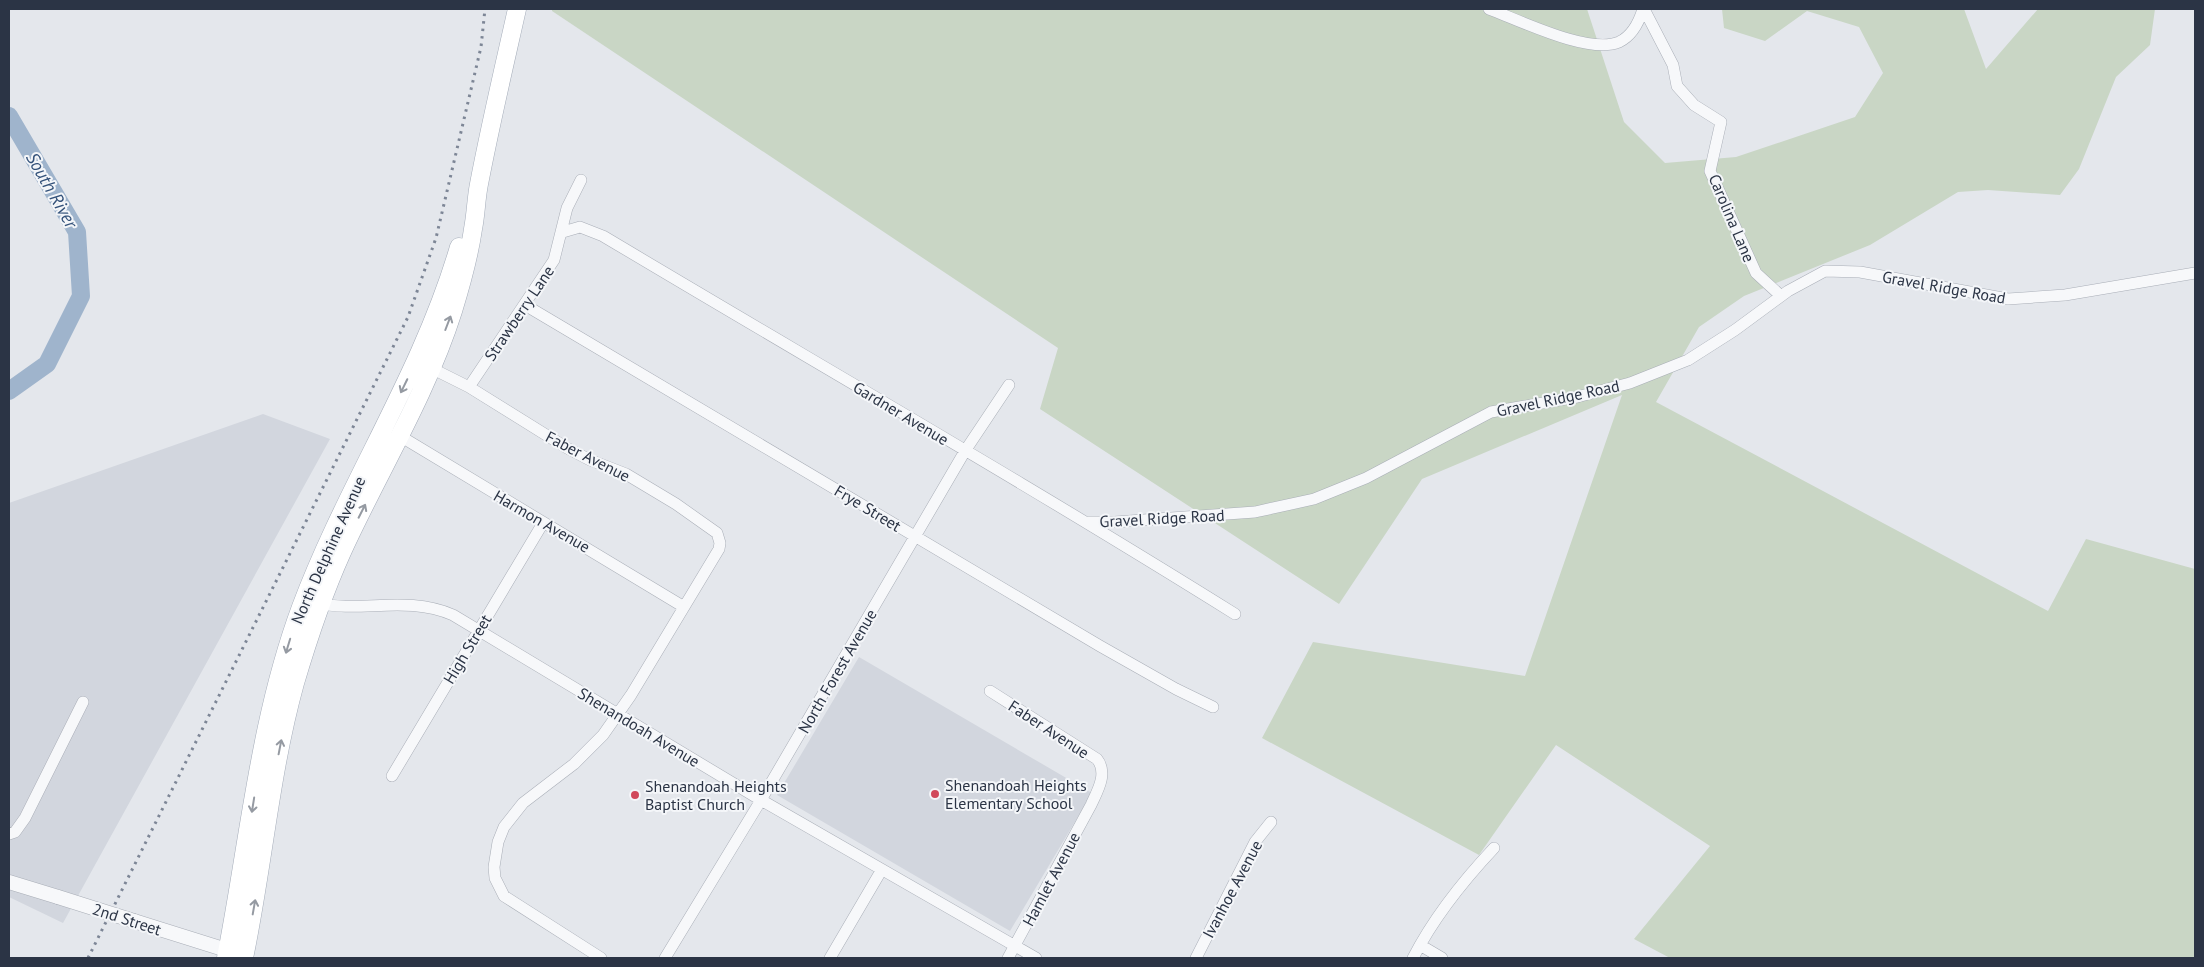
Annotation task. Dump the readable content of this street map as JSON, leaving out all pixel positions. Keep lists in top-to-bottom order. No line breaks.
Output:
{"streets":{"main road":["North Delphine Avenue"],"street":["Carolina Lane","Gravel Ridge Road","Strawberry Lane","Gardner Avenue","Faber Avenue","Frye Street","Harmon Avenue","High Street","North Forest Avenue","Shenandoah Avenue","Hamlet Avenue","Ivanhoe Avenue","2nd Street"]},"crossings":[["Carolina Lane","Gravel Ridge Road"],["Gravel Ridge Road","Gardner Avenue"],["Strawberry Lane","Gardner Avenue"],["Strawberry Lane","Faber Avenue"],["Strawberry Lane","Frye Street"],["Gardner Avenue","North Forest Avenue"],["Faber Avenue","Harmon Avenue"],["Faber Avenue","North Delphine Avenue"],["Faber Avenue","Hamlet Avenue"],["Frye Street","North Forest Avenue"],["Harmon Avenue","North Delphine Avenue"],["Harmon Avenue","High Street"],["North Delphine Avenue","Shenandoah Avenue"],["North Delphine Avenue","2nd Street"],["High Street","Shenandoah Avenue"],["North Forest Avenue","Shenandoah Avenue"],["Shenandoah Avenue","Hamlet Avenue"]],"water":["South River"],"places":["Shenandoah Heights Elementary School","Shenandoah Heights Baptist Church"]}
